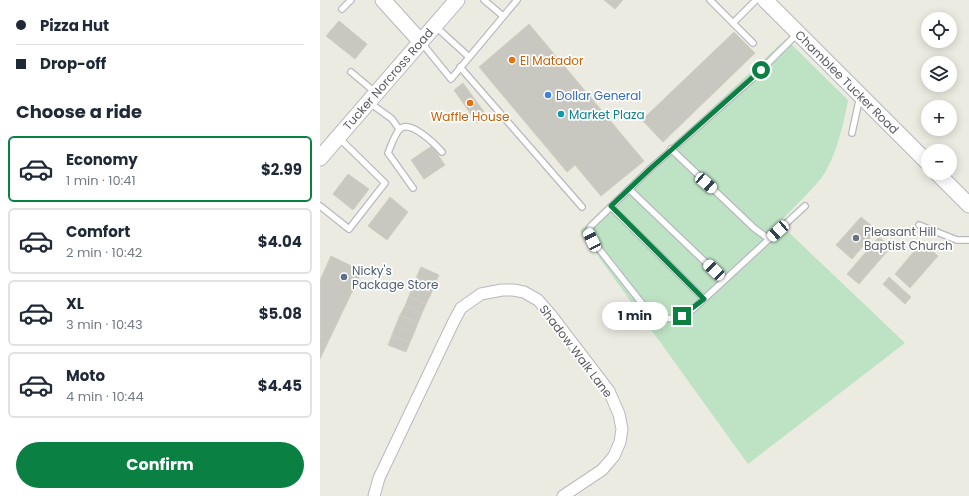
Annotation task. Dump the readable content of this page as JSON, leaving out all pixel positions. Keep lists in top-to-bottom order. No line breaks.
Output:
{"streets":{"main road":["Tucker Norcross Road","Chamblee Tucker Road"],"street":["Shadow Walk Lane"]},"places":["El Matador","Dollar General","Waffle House","Market Plaza","Pleasant Hill Baptist Church","Nicky's Package Store"],"page":{"banner":["Pizza Hut","Drop-off"],"map_buttons":["+","−"],"heading":"Choose a ride","list":[{"name":"Economy","note":"1 min · 10:41","value":"$2.99"},{"name":"Comfort","note":"2 min · 10:42","value":"$4.04"},{"name":"XL","note":"3 min · 10:43","value":"$5.08"},{"name":"Moto","note":"4 min · 10:44","value":"$4.45"}],"bubble":"1 min","buttons":"Confirm"}}
